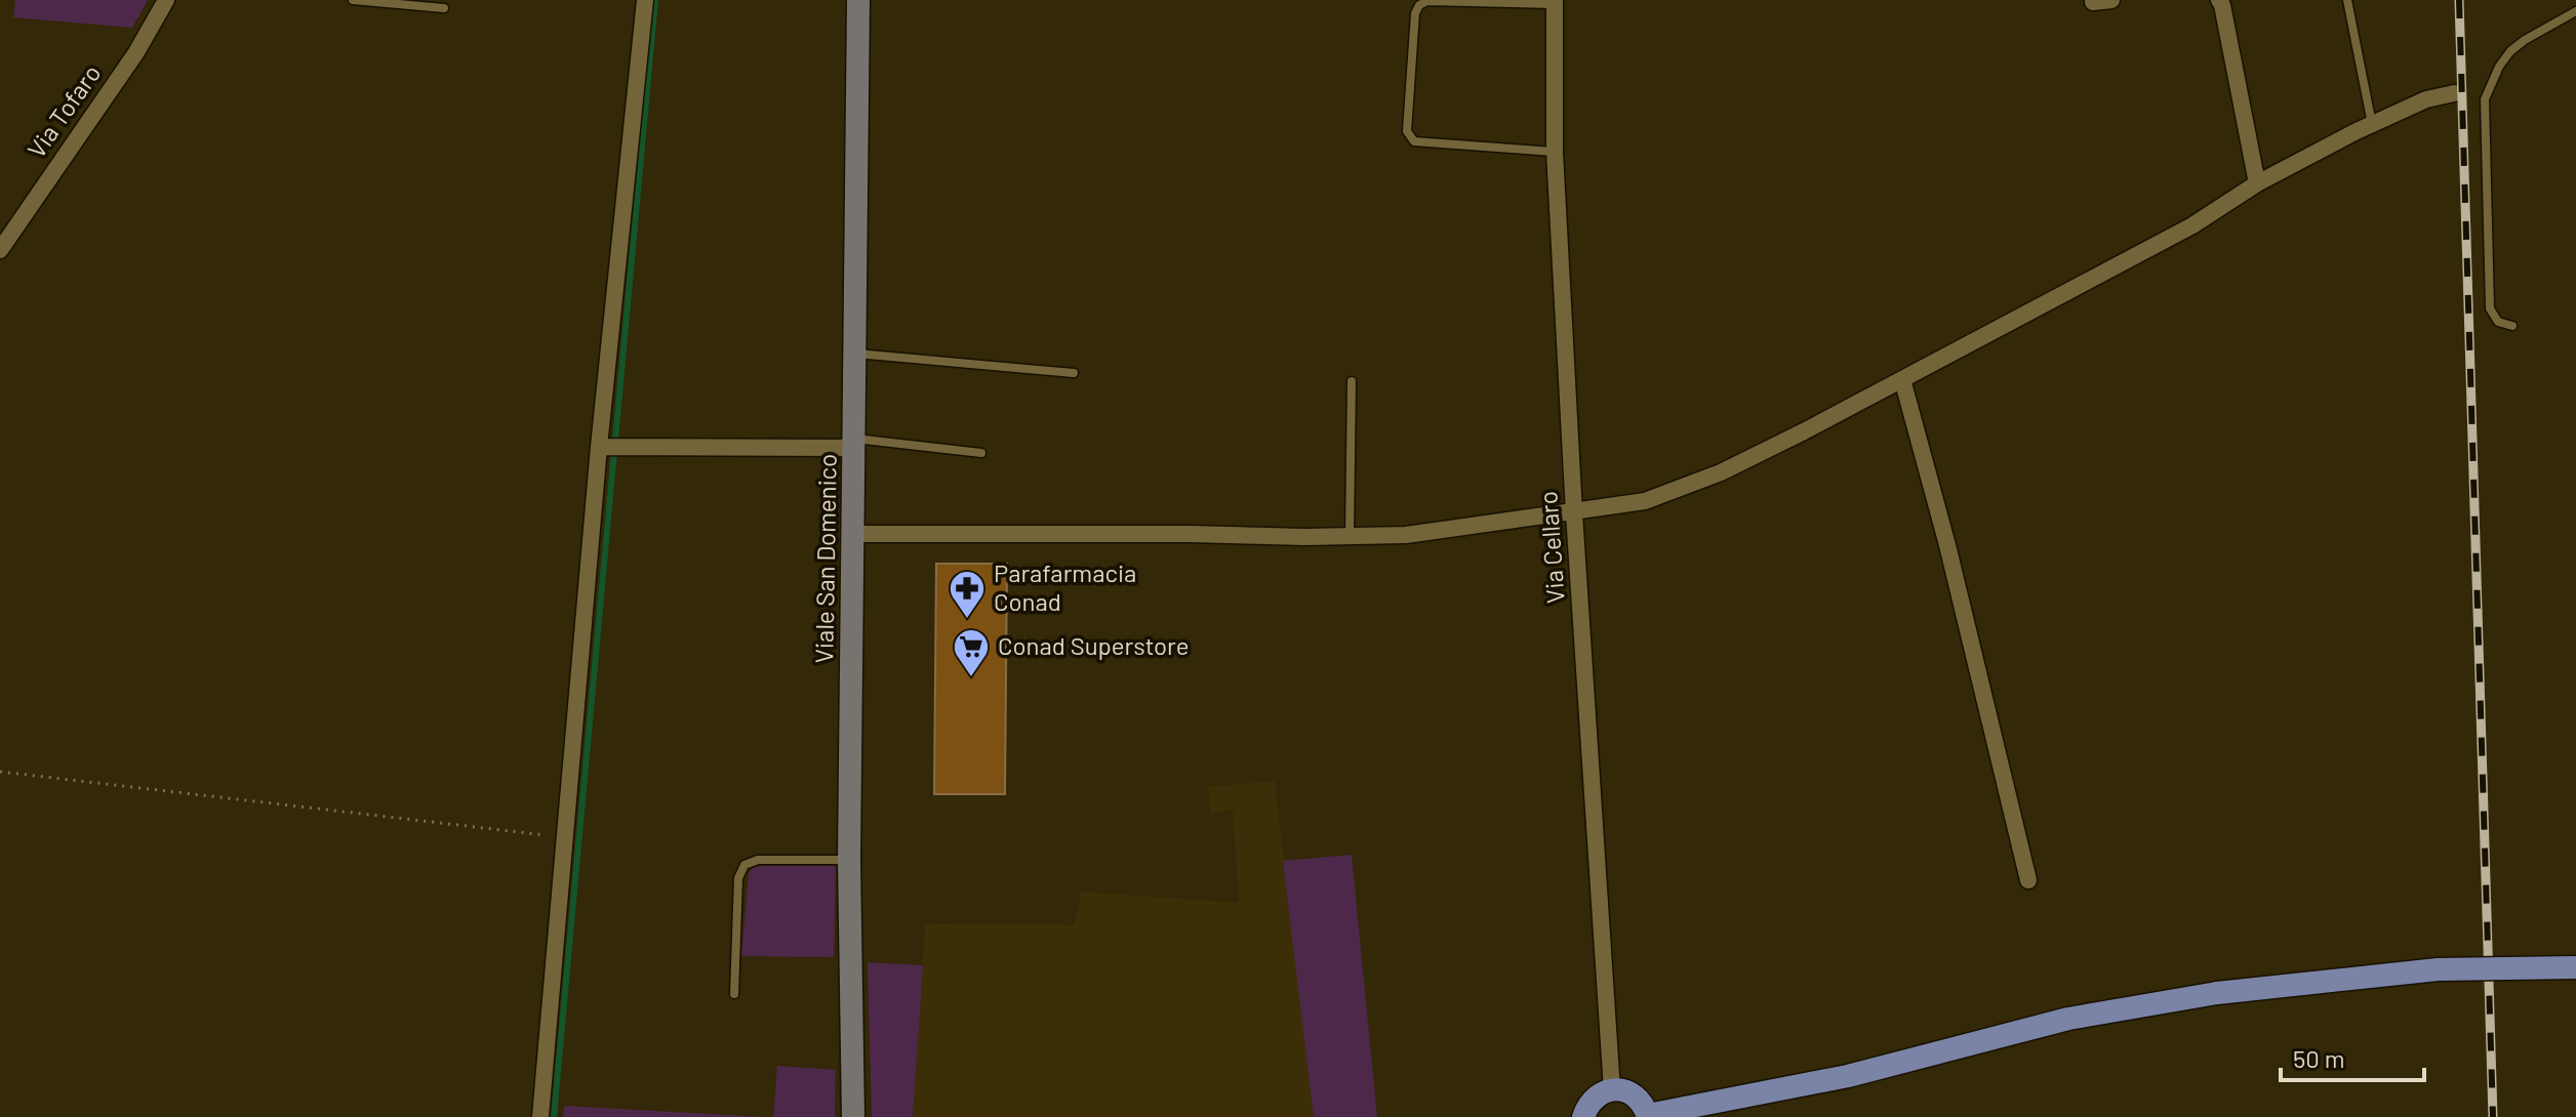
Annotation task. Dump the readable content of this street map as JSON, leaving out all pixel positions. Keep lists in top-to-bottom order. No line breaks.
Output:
{"streets":{"main road":["Viale San Domenico"],"street":["Via Tofaro","Via Cellaro"]},"places":{"pharmacy":["Parafarmacia Conad"],"supermarket":["Conad Superstore"]},"scale_bar":"50 m"}
